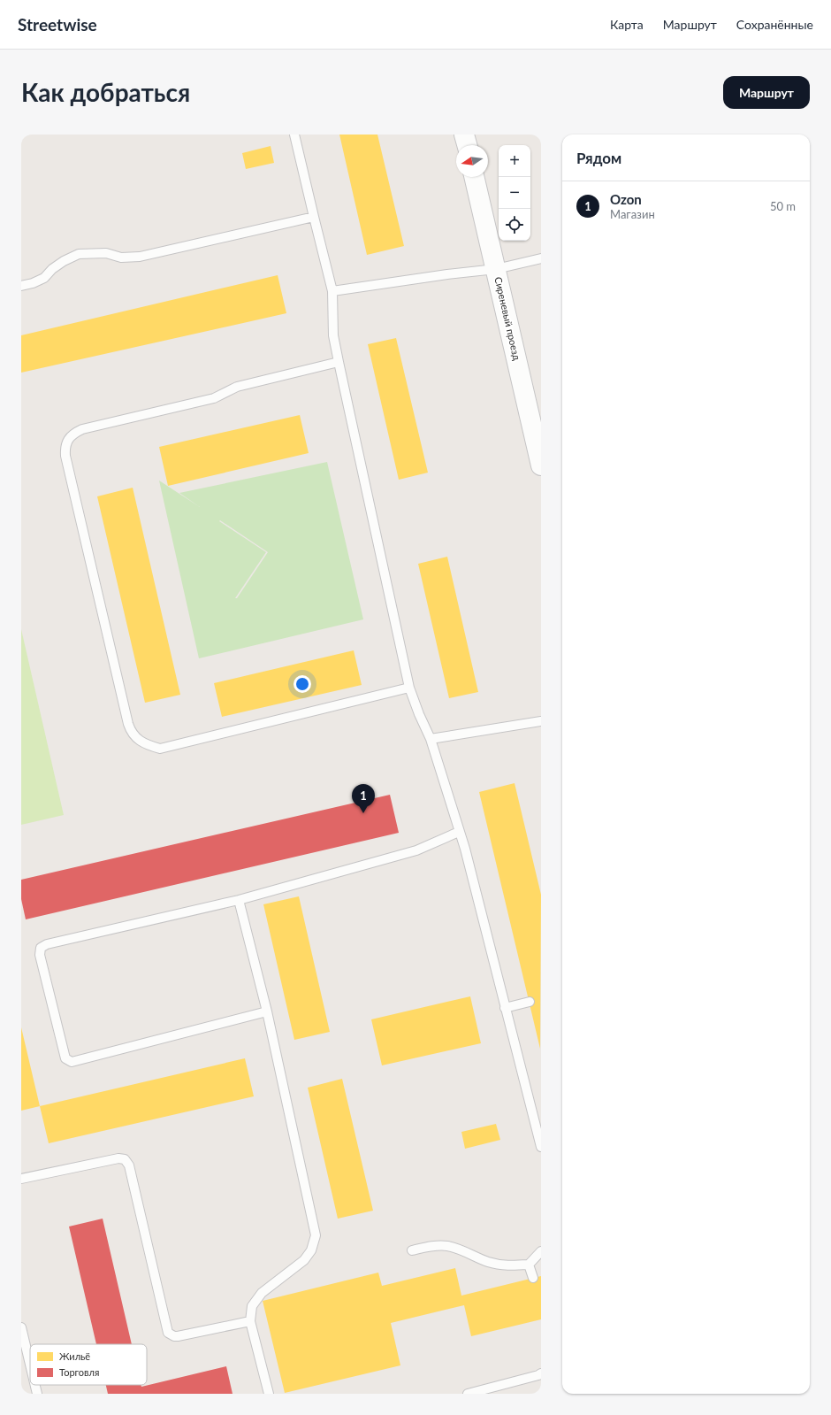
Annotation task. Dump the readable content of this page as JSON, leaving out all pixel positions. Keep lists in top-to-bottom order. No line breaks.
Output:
{"streets":{"main road":["Сиреневый проезд"]},"legend":["Жильё","Торговля"],"north":"left","page":{"header":"Streetwise","nav":["Карта","Маршрут","Сохранённые"],"buttons":"Маршрут","title":"Как добраться","heading":"Рядом","map_buttons":["+","−"],"list":[{"mark":"1","name":"Ozon","note":"Магазин","value":"50 m"}],"pins":"1"}}
